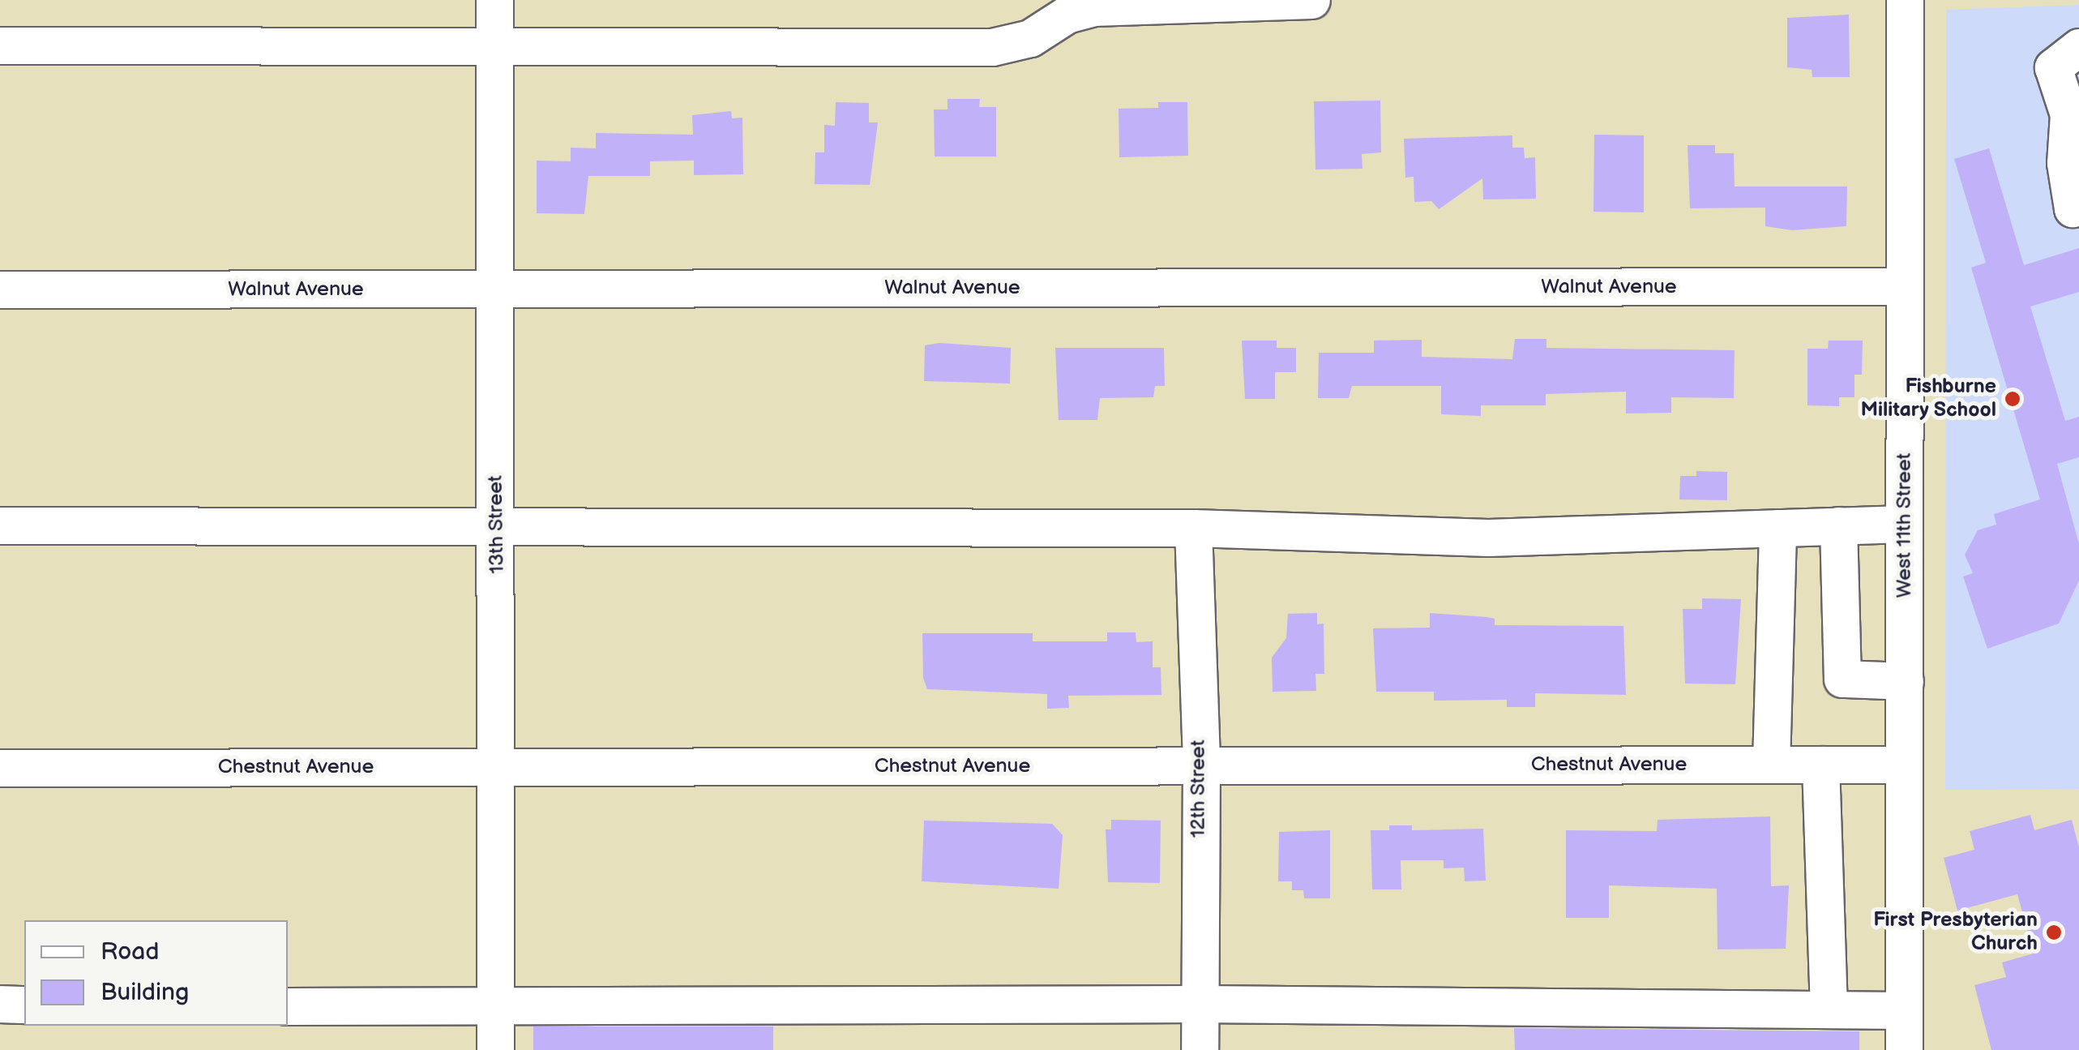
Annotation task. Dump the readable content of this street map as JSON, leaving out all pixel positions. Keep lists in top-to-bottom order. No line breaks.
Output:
{"streets":{"street":["Walnut Avenue","13th Street","West 11th Street","Chestnut Avenue","12th Street"]},"crossings":[["Walnut Avenue","13th Street"],["Walnut Avenue","West 11th Street"],["13th Street","Chestnut Avenue"],["West 11th Street","Chestnut Avenue"],["Chestnut Avenue","12th Street"]],"places":["Fishburne Military School","First Presbyterian Church"],"legend":["Road","Building"]}
